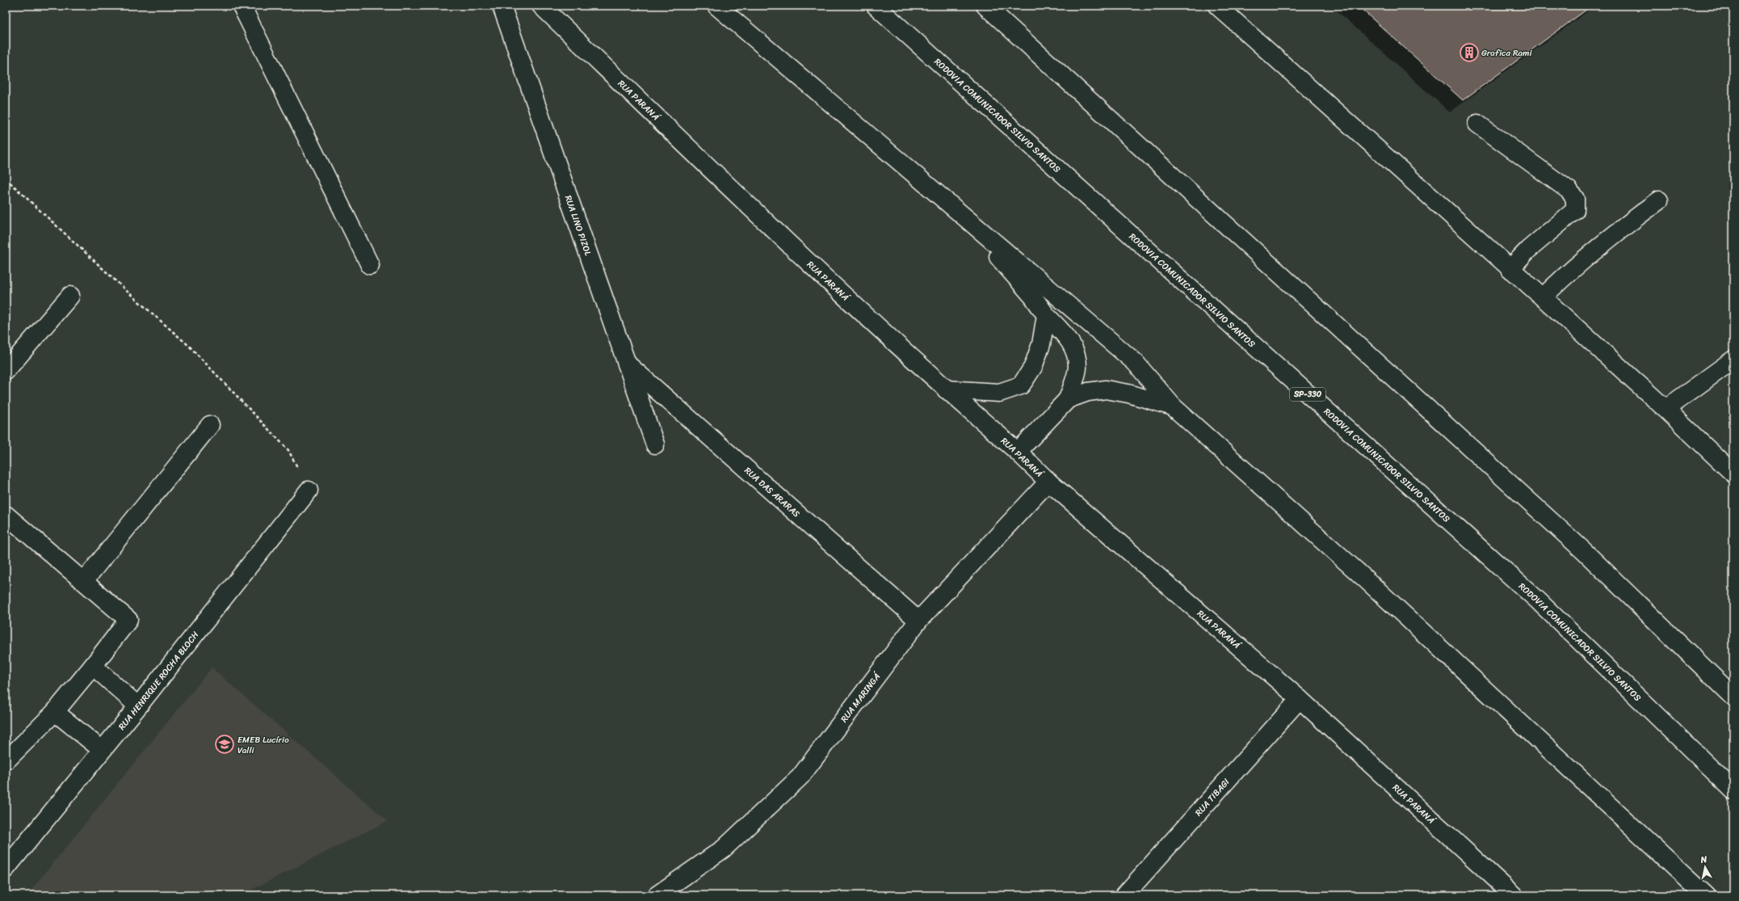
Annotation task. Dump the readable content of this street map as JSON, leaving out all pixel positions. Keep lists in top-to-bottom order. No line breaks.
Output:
{"streets":{"main road":["RUA PARANÁ","RODOVIA COMUNICADOR SILVIO SANTOS","RUA LINO PIZOL","SP-330","RUA DAS ARARAS","RUA HENRIQUE ROCHA BLOCH","RUA MARINGÁ","RUA TIBAGI"]},"crossings":[["RUA PARANÁ","RUA MARINGÁ"],["RUA PARANÁ","RUA TIBAGI"],["RUA LINO PIZOL","RUA DAS ARARAS"],["RUA DAS ARARAS","RUA MARINGÁ"]],"places":{"building":["Grafica Rami"],"school or university":["EMEB Lucírio Valli"]},"north":"top"}
